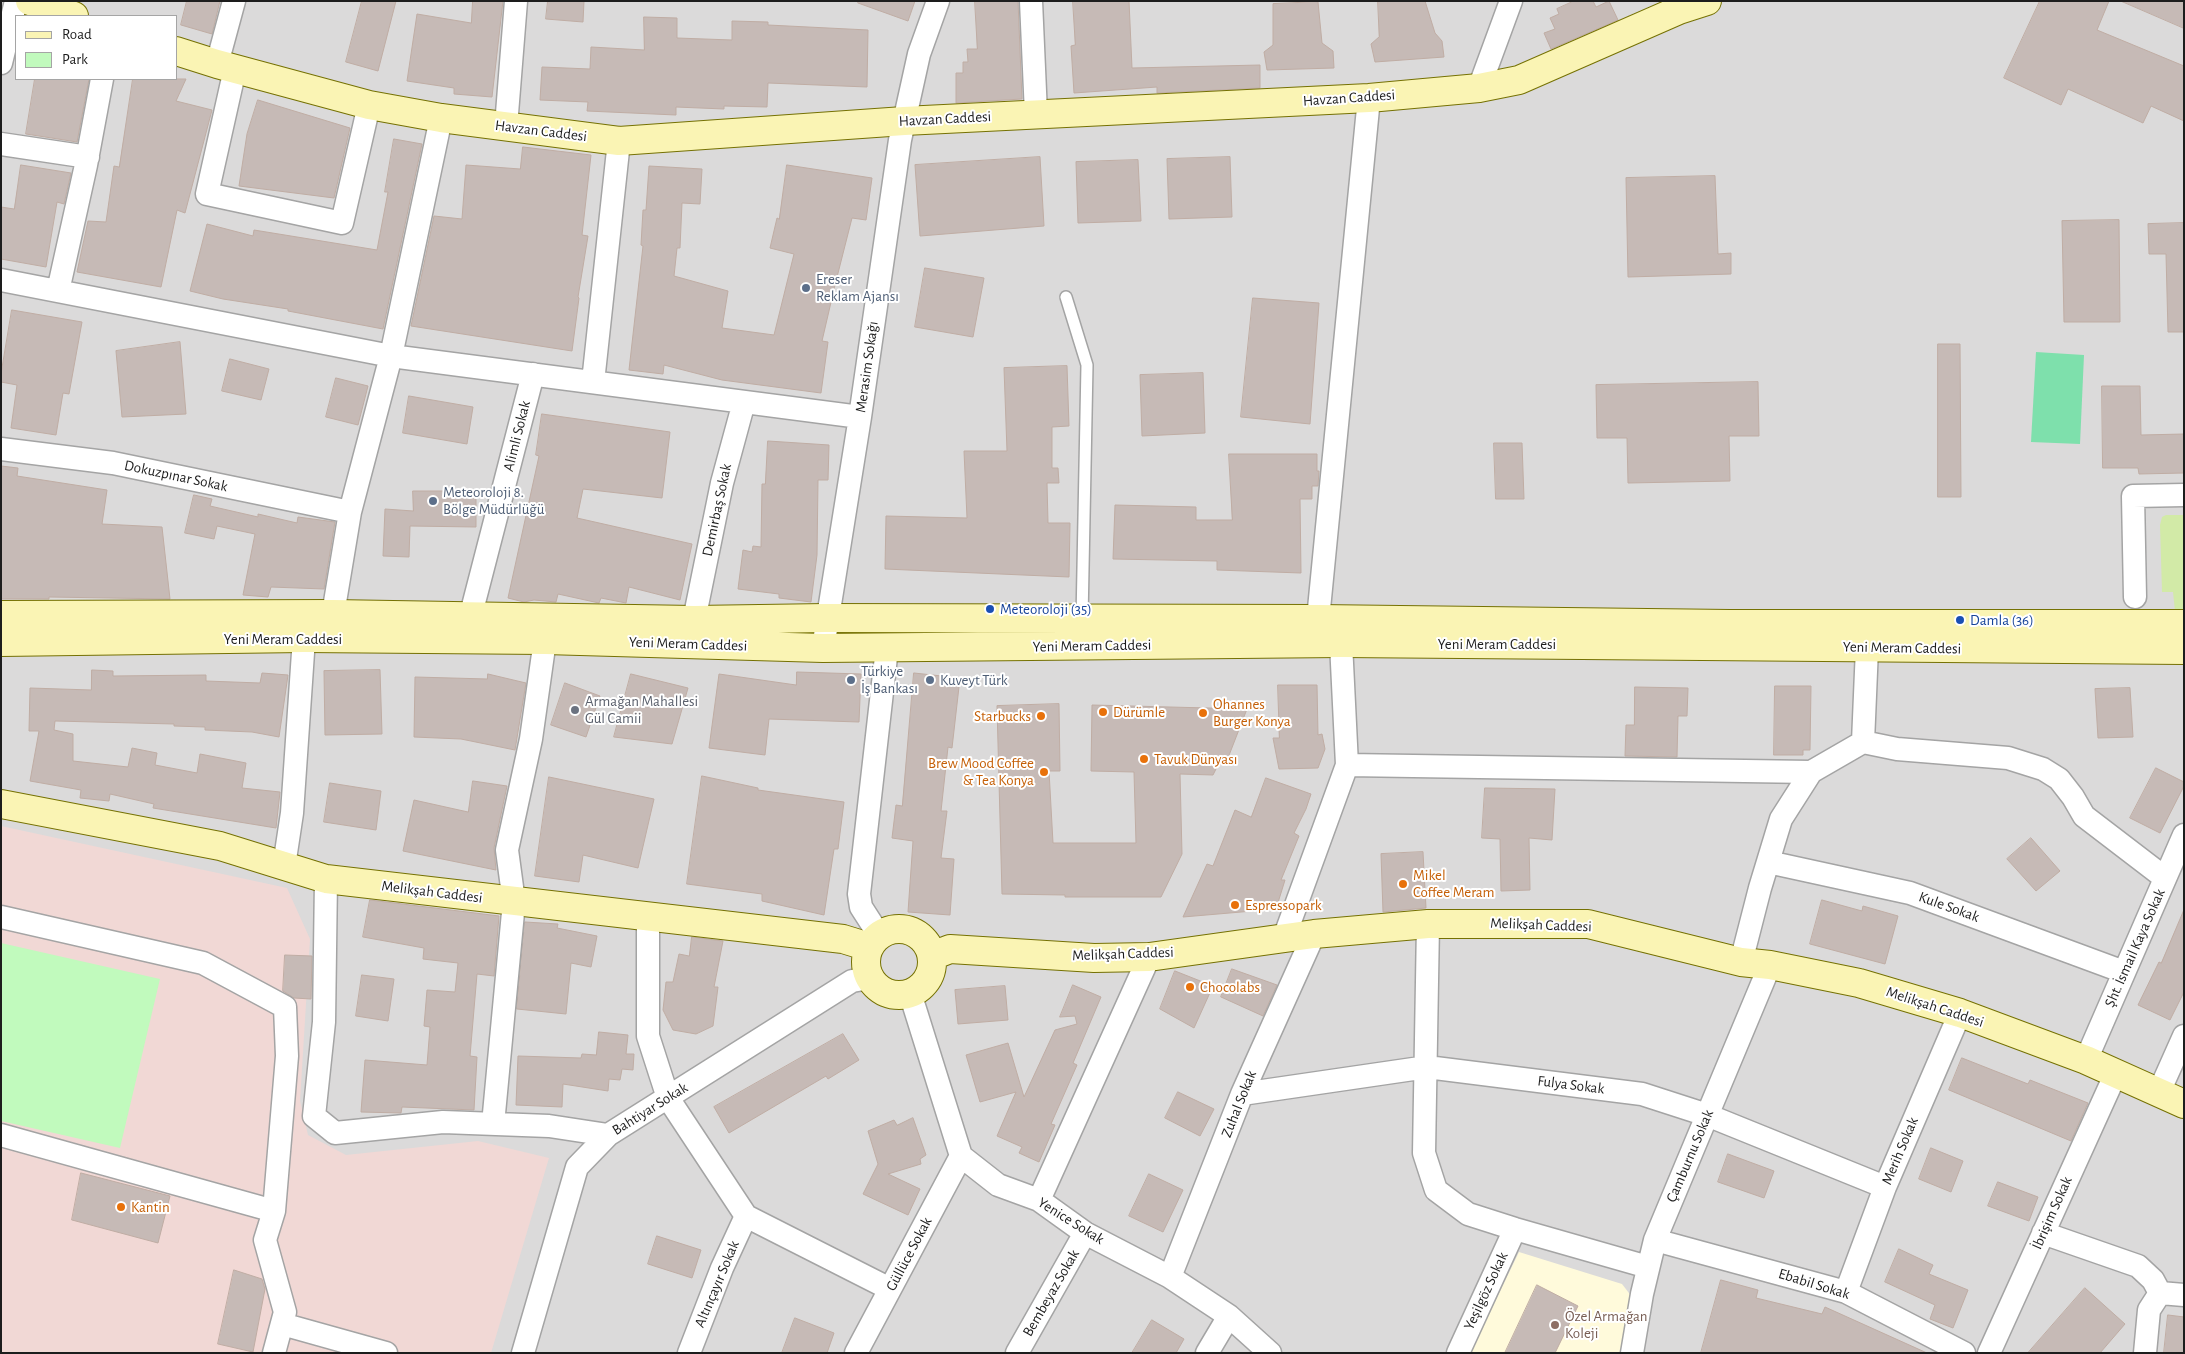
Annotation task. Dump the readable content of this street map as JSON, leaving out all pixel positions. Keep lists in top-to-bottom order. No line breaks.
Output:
{"streets":{"main road":["Havzan Caddesi","Yeni Meram Caddesi","Melikşah Caddesi"],"street":["Merasim Sokağı","Alimli Sokak","Dokuzpınar Sokak","Demirbaş Sokak","Kule Sokak","Şht. İsmail Kaya Sokak","Fulya Sokak","Zuhal Sokak","Bahtiyar Sokak","Merih Sokak","Çamburnu Sokak","İbrişim Sokak","Yenice Sokak","Güllüce Sokak","Altınçayır Sokak","Ebabil Sokak","Yeşilgöz Sokak","Bembeyaz Sokak"]},"crossings":[["Havzan Caddesi","Merasim Sokağı"],["Merasim Sokağı","Yeni Meram Caddesi"],["Alimli Sokak","Yeni Meram Caddesi"],["Demirbaş Sokak","Yeni Meram Caddesi"],["Melikşah Caddesi","Şht. İsmail Kaya Sokak"],["Melikşah Caddesi","Zuhal Sokak"],["Melikşah Caddesi","Bahtiyar Sokak"],["Melikşah Caddesi","Merih Sokak"],["Melikşah Caddesi","Çamburnu Sokak"],["Melikşah Caddesi","İbrişim Sokak"],["Kule Sokak","Şht. İsmail Kaya Sokak"],["Fulya Sokak","Zuhal Sokak"],["Fulya Sokak","Merih Sokak"],["Fulya Sokak","Çamburnu Sokak"],["Zuhal Sokak","Yenice Sokak"],["Merih Sokak","Ebabil Sokak"],["Çamburnu Sokak","Ebabil Sokak"],["Yenice Sokak","Güllüce Sokak"],["Yenice Sokak","Bembeyaz Sokak"]],"places":["Ereser Reklam Ajansı","Meteoroloji 8. Bölge Müdürlüğü","Meteoroloji (35)","Damla (36)","Türkiye İş Bankası","Kuveyt Türk","Armağan Mahallesi Gül Camii","Dürümle","Ohannes Burger Konya","Starbucks","Tavuk Dünyası","Brew Mood Coffee & Tea Konya","Mikel Coffee Meram","Espressopark","Chocolabs","Kantin","Özel Armağan Koleji"],"legend":["Road","Park"]}
